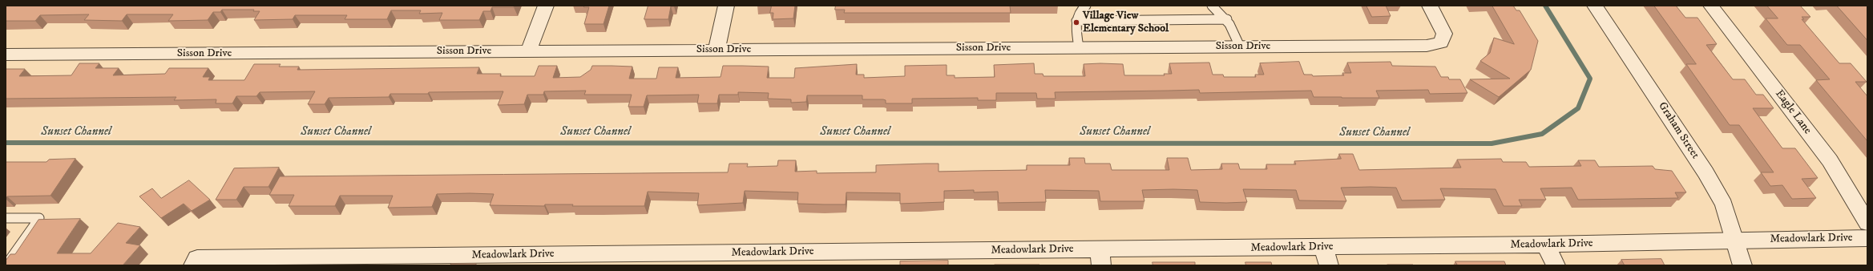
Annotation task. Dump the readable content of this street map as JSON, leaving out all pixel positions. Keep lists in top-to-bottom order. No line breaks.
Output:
{"streets":{"street":["Sisson Drive","Eagle Lane","Graham Street","Meadowlark Drive"]},"crossings":[["Graham Street","Meadowlark Drive"]],"water":["Sunset Channel"],"places":["Village View Elementary School"]}
